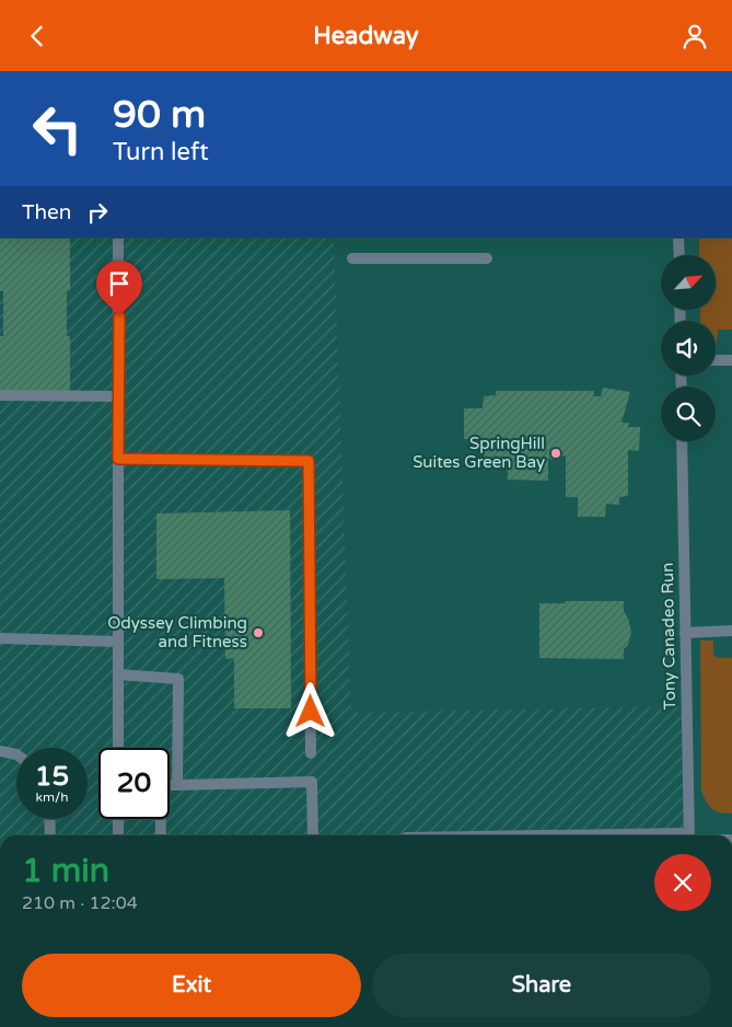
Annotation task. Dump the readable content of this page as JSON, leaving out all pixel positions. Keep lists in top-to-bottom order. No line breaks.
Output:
{"streets":{"street":["Tony Canadeo Run"]},"places":["SpringHill Suites Green Bay","Odyssey Climbing and Fitness"],"north":"top right","page":{"header":"Headway","turn":["90 m","Turn left"],"then":"Then","speed":"15 km/h","limit":"20","heading":["1 min","210 m · 12:04"],"buttons":["Exit","Share"]}}
